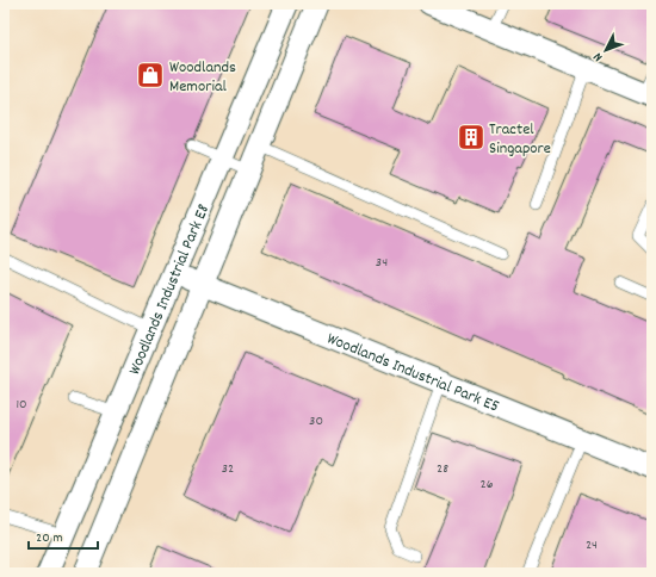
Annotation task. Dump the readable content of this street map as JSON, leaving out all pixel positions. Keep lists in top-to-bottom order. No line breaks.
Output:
{"streets":{"street":["Woodlands Industrial Park E8","Woodlands Industrial Park E5"]},"crossings":[["Woodlands Industrial Park E8","Woodlands Industrial Park E5"]],"places":{"shop":["Woodlands Memorial"],"building":["Tractel Singapore"]},"house_numbers":["34","10","30","32","28","26","24"],"scale_bar":"20 m","north":"bottom left"}
